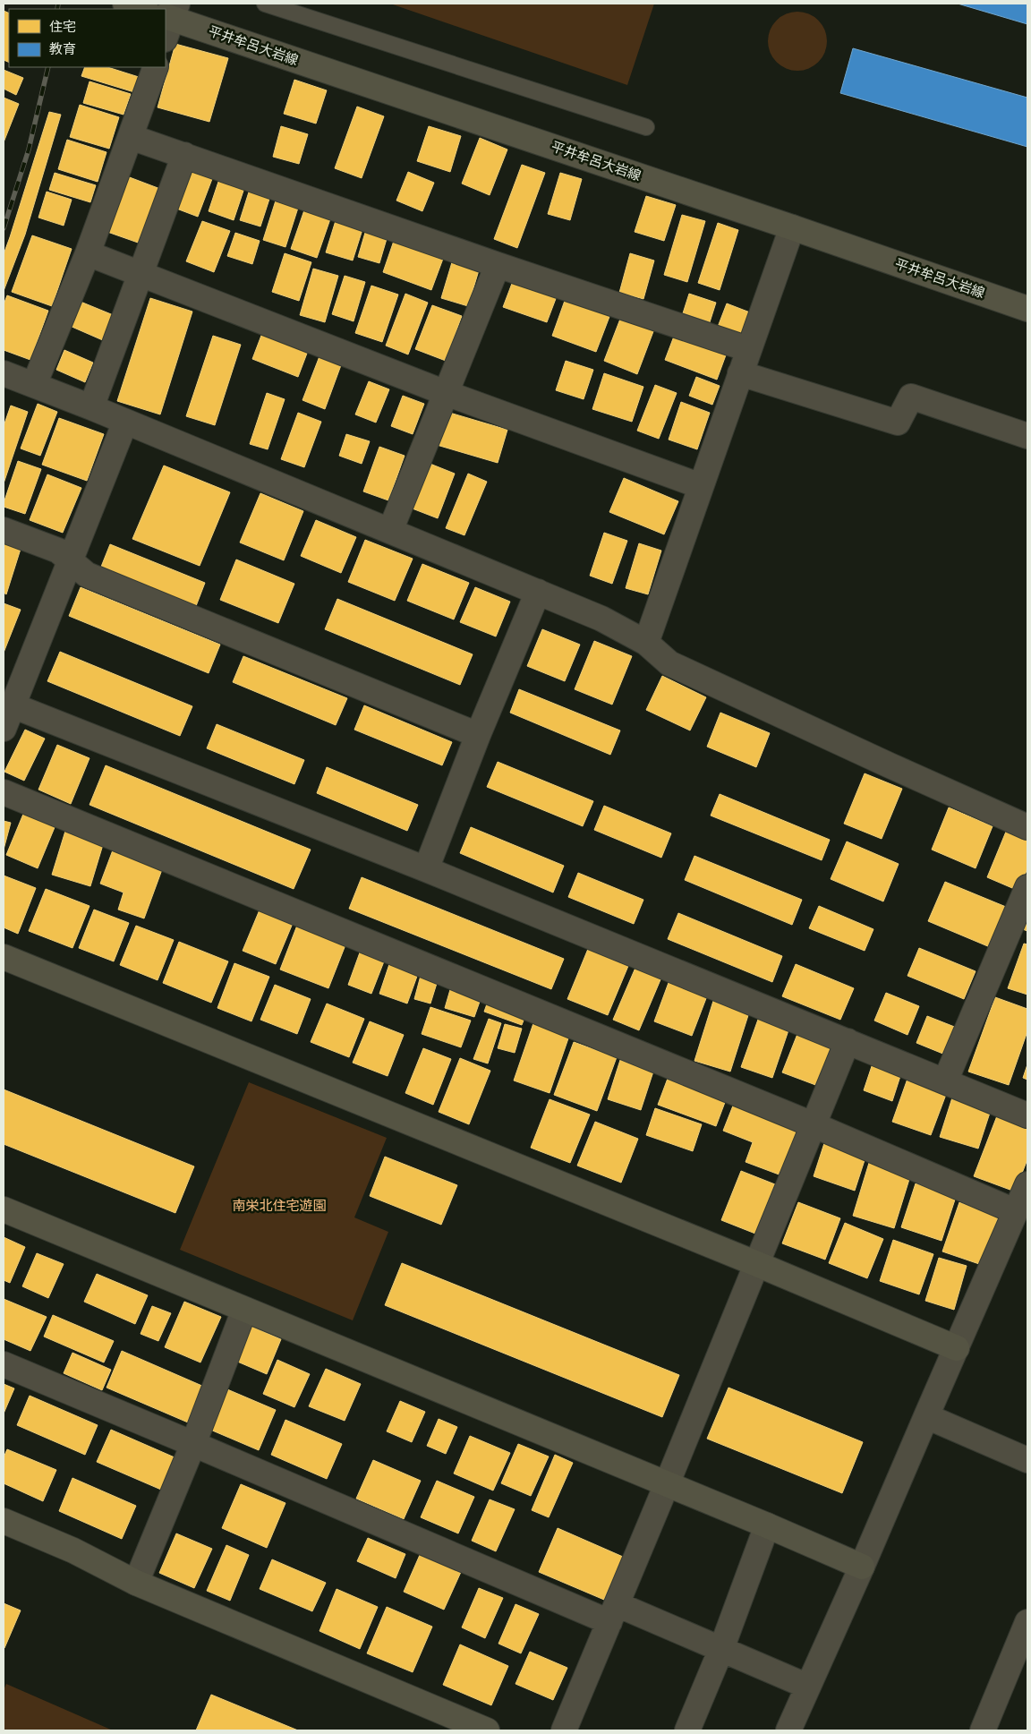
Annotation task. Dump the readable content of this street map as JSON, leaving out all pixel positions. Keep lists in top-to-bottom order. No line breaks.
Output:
{"streets":{"street":["平井牟呂大岩線"]},"parks":["南栄北住宅遊園"],"legend":["住宅","教育"]}
